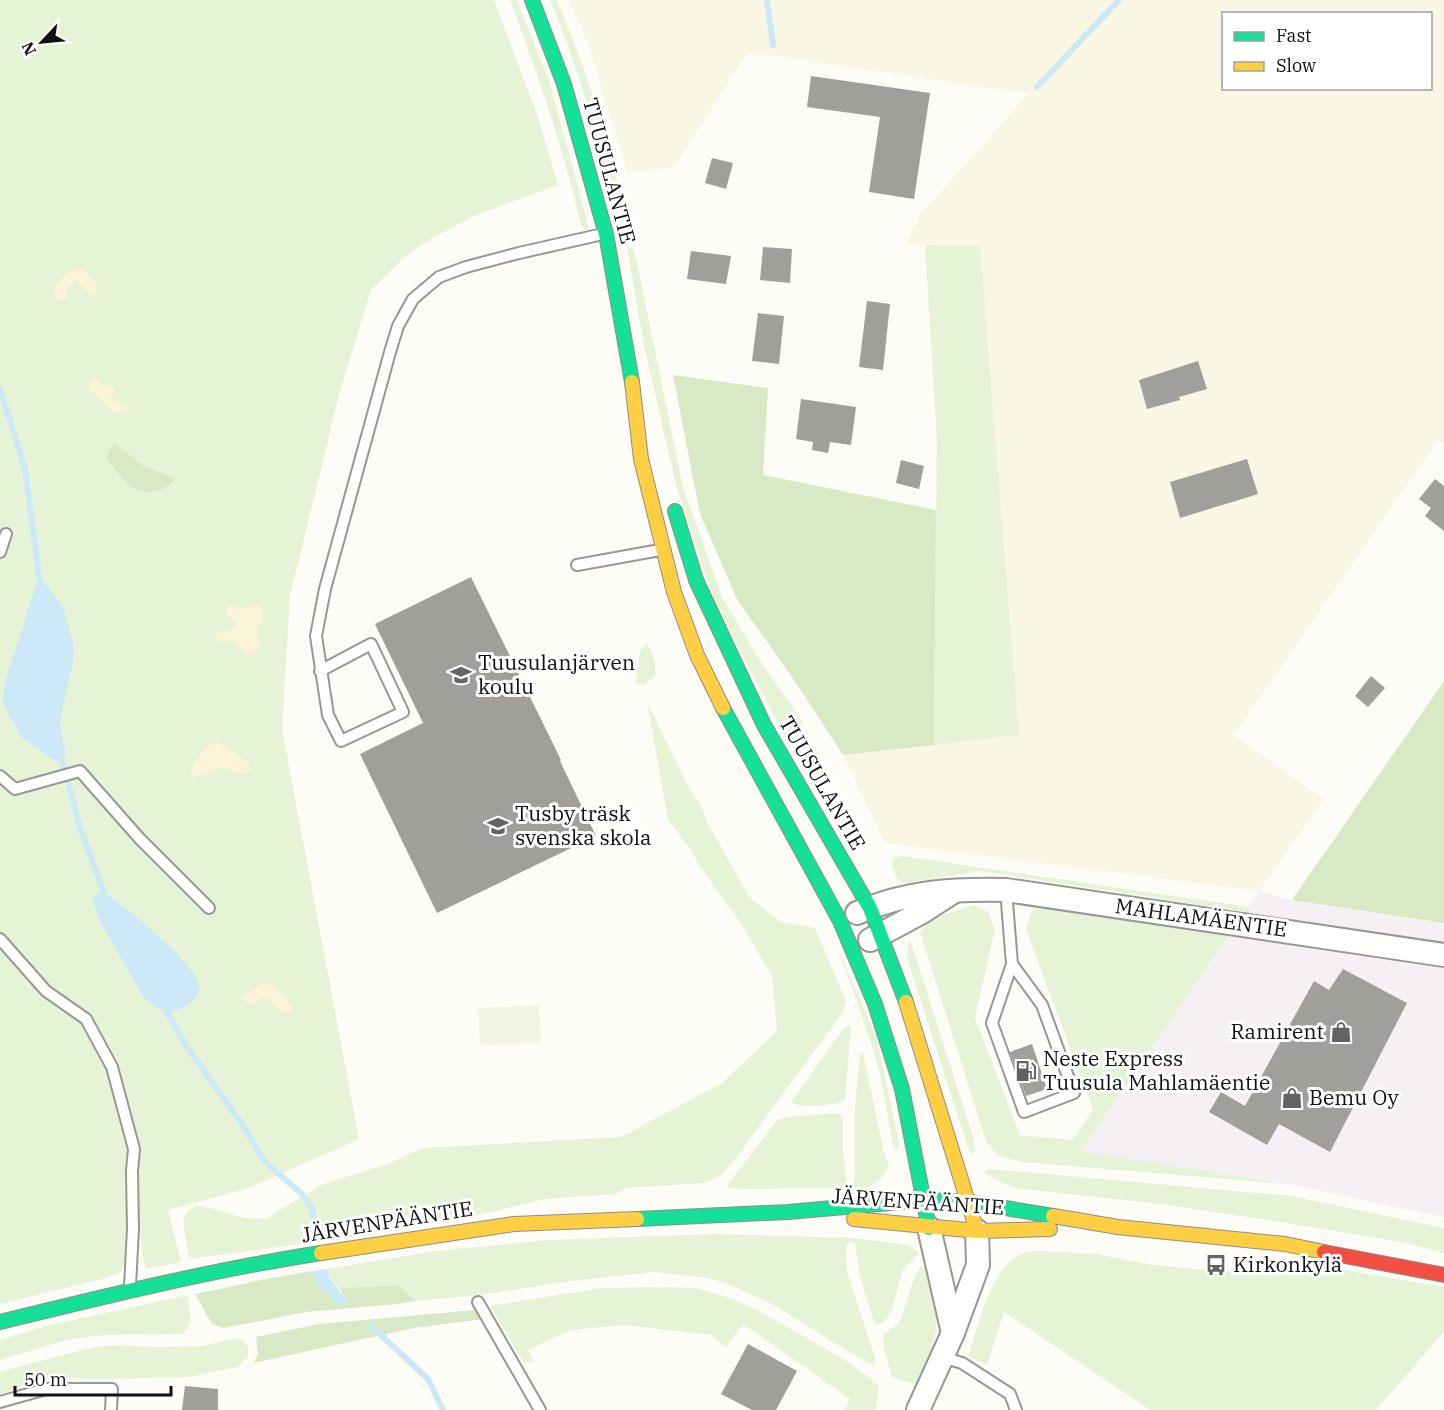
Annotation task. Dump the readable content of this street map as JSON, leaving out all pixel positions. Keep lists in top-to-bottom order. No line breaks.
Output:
{"streets":{"main road":["TUUSULANTIE","JÄRVENPÄÄNTIE"],"street":["MAHLAMÄENTIE"]},"crossings":[["TUUSULANTIE","MAHLAMÄENTIE"],["TUUSULANTIE","JÄRVENPÄÄNTIE"]],"places":{"school or university":["Tuusulanjärven koulu","Tusby träsk svenska skola"],"shop":["Ramirent","Bemu Oy"],"fuel station":["Neste Express Tuusula Mahlamäentie"],"bus stop":["Kirkonkylä"]},"legend":["Fast","Slow"],"scale_bar":"50 m","north":"bottom left"}
